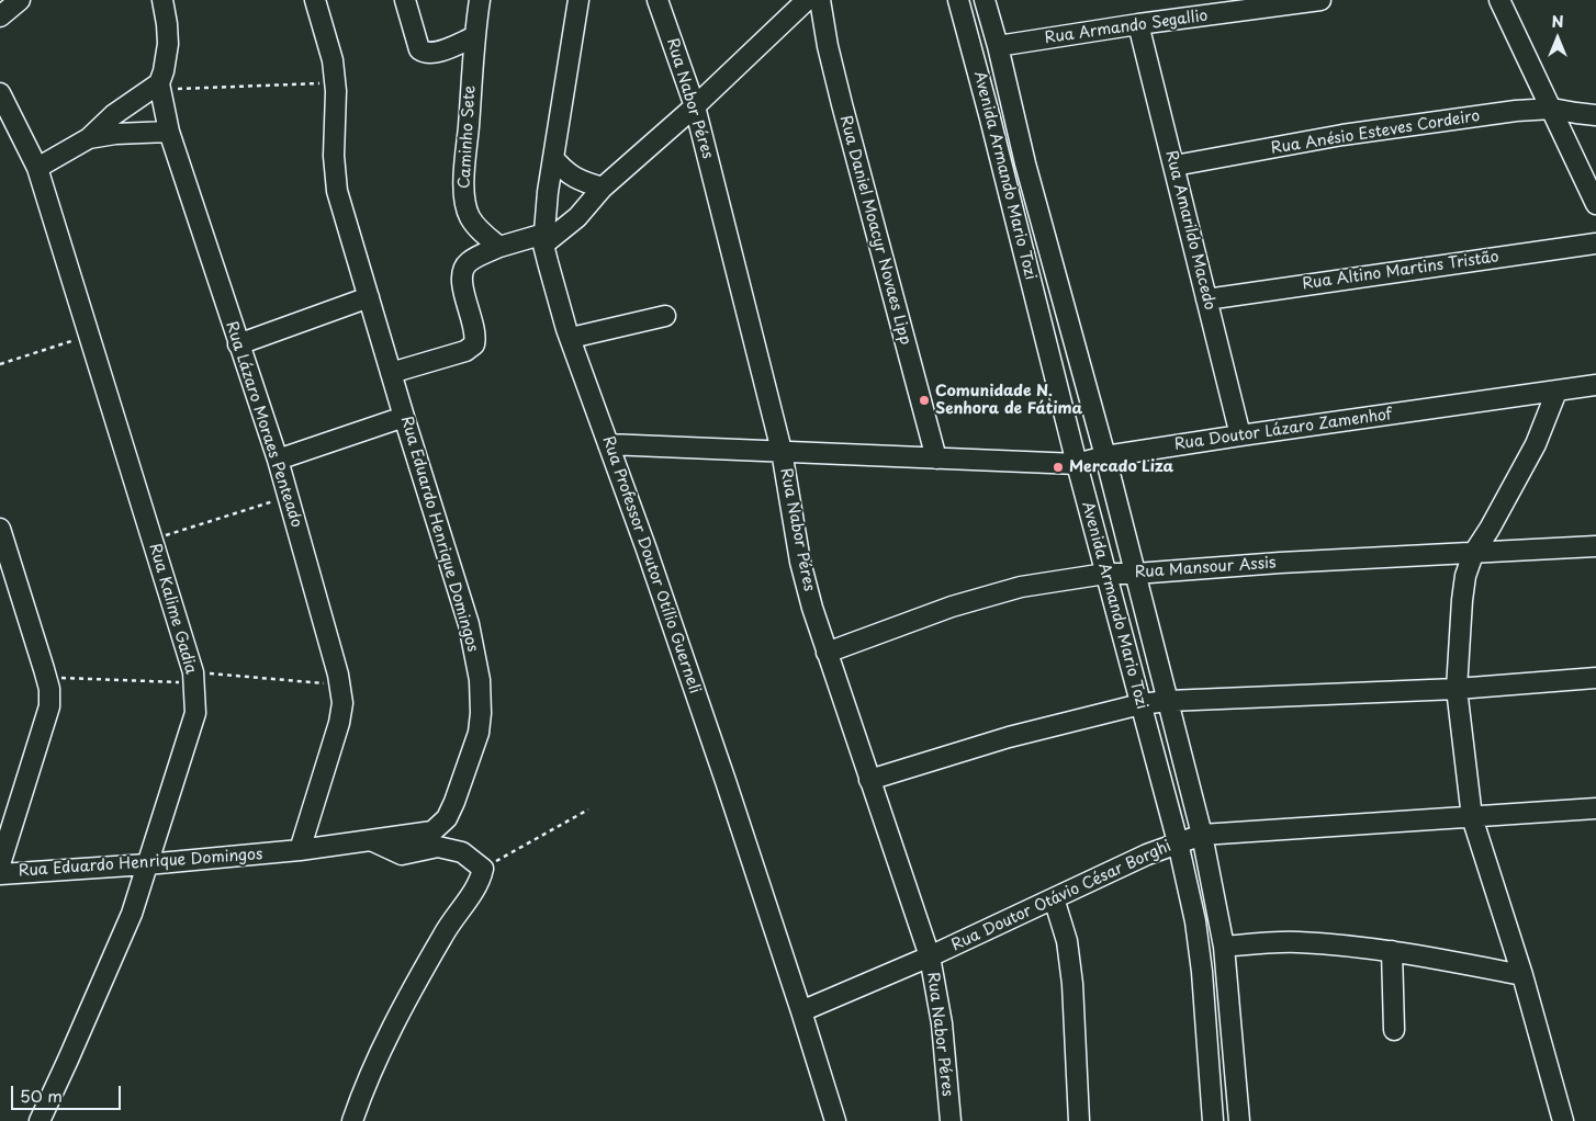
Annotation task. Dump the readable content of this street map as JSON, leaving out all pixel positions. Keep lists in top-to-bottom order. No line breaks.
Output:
{"streets":{"street":["Rua Armando Segallio","Rua Nabor Péres","Rua Anésio Esteves Cordeiro","Caminho Sete","Avenida Armando Mario Tozi","Rua Daniel Moacyr Novaes Lipp","Rua Amarildo Macedo","Rua Altino Martins Tristão","Rua Lázaro Moraes Penteado","Rua Doutor Lázaro Zamenhof","Rua Eduardo Henrique Domingos","Rua Professor Doutor Otílio Guerneli","Rua Mansour Assis","Rua Kalime Gadia","Rua Doutor Otávio César Borghi"]},"crossings":[["Rua Armando Segallio","Avenida Armando Mario Tozi"],["Rua Armando Segallio","Rua Amarildo Macedo"],["Rua Nabor Péres","Rua Doutor Lázaro Zamenhof"],["Rua Nabor Péres","Rua Mansour Assis"],["Rua Nabor Péres","Rua Doutor Otávio César Borghi"],["Rua Anésio Esteves Cordeiro","Rua Amarildo Macedo"],["Avenida Armando Mario Tozi","Rua Doutor Lázaro Zamenhof"],["Avenida Armando Mario Tozi","Rua Mansour Assis"],["Avenida Armando Mario Tozi","Rua Doutor Otávio César Borghi"],["Rua Daniel Moacyr Novaes Lipp","Rua Doutor Lázaro Zamenhof"],["Rua Amarildo Macedo","Rua Altino Martins Tristão"],["Rua Amarildo Macedo","Rua Doutor Lázaro Zamenhof"],["Rua Lázaro Moraes Penteado","Rua Eduardo Henrique Domingos"],["Rua Doutor Lázaro Zamenhof","Rua Professor Doutor Otílio Guerneli"],["Rua Eduardo Henrique Domingos","Rua Kalime Gadia"],["Rua Professor Doutor Otílio Guerneli","Rua Doutor Otávio César Borghi"]],"places":["Comunidade N. Senhora de Fátima","Mercado Liza"],"scale_bar":"50 m","north":"top"}
